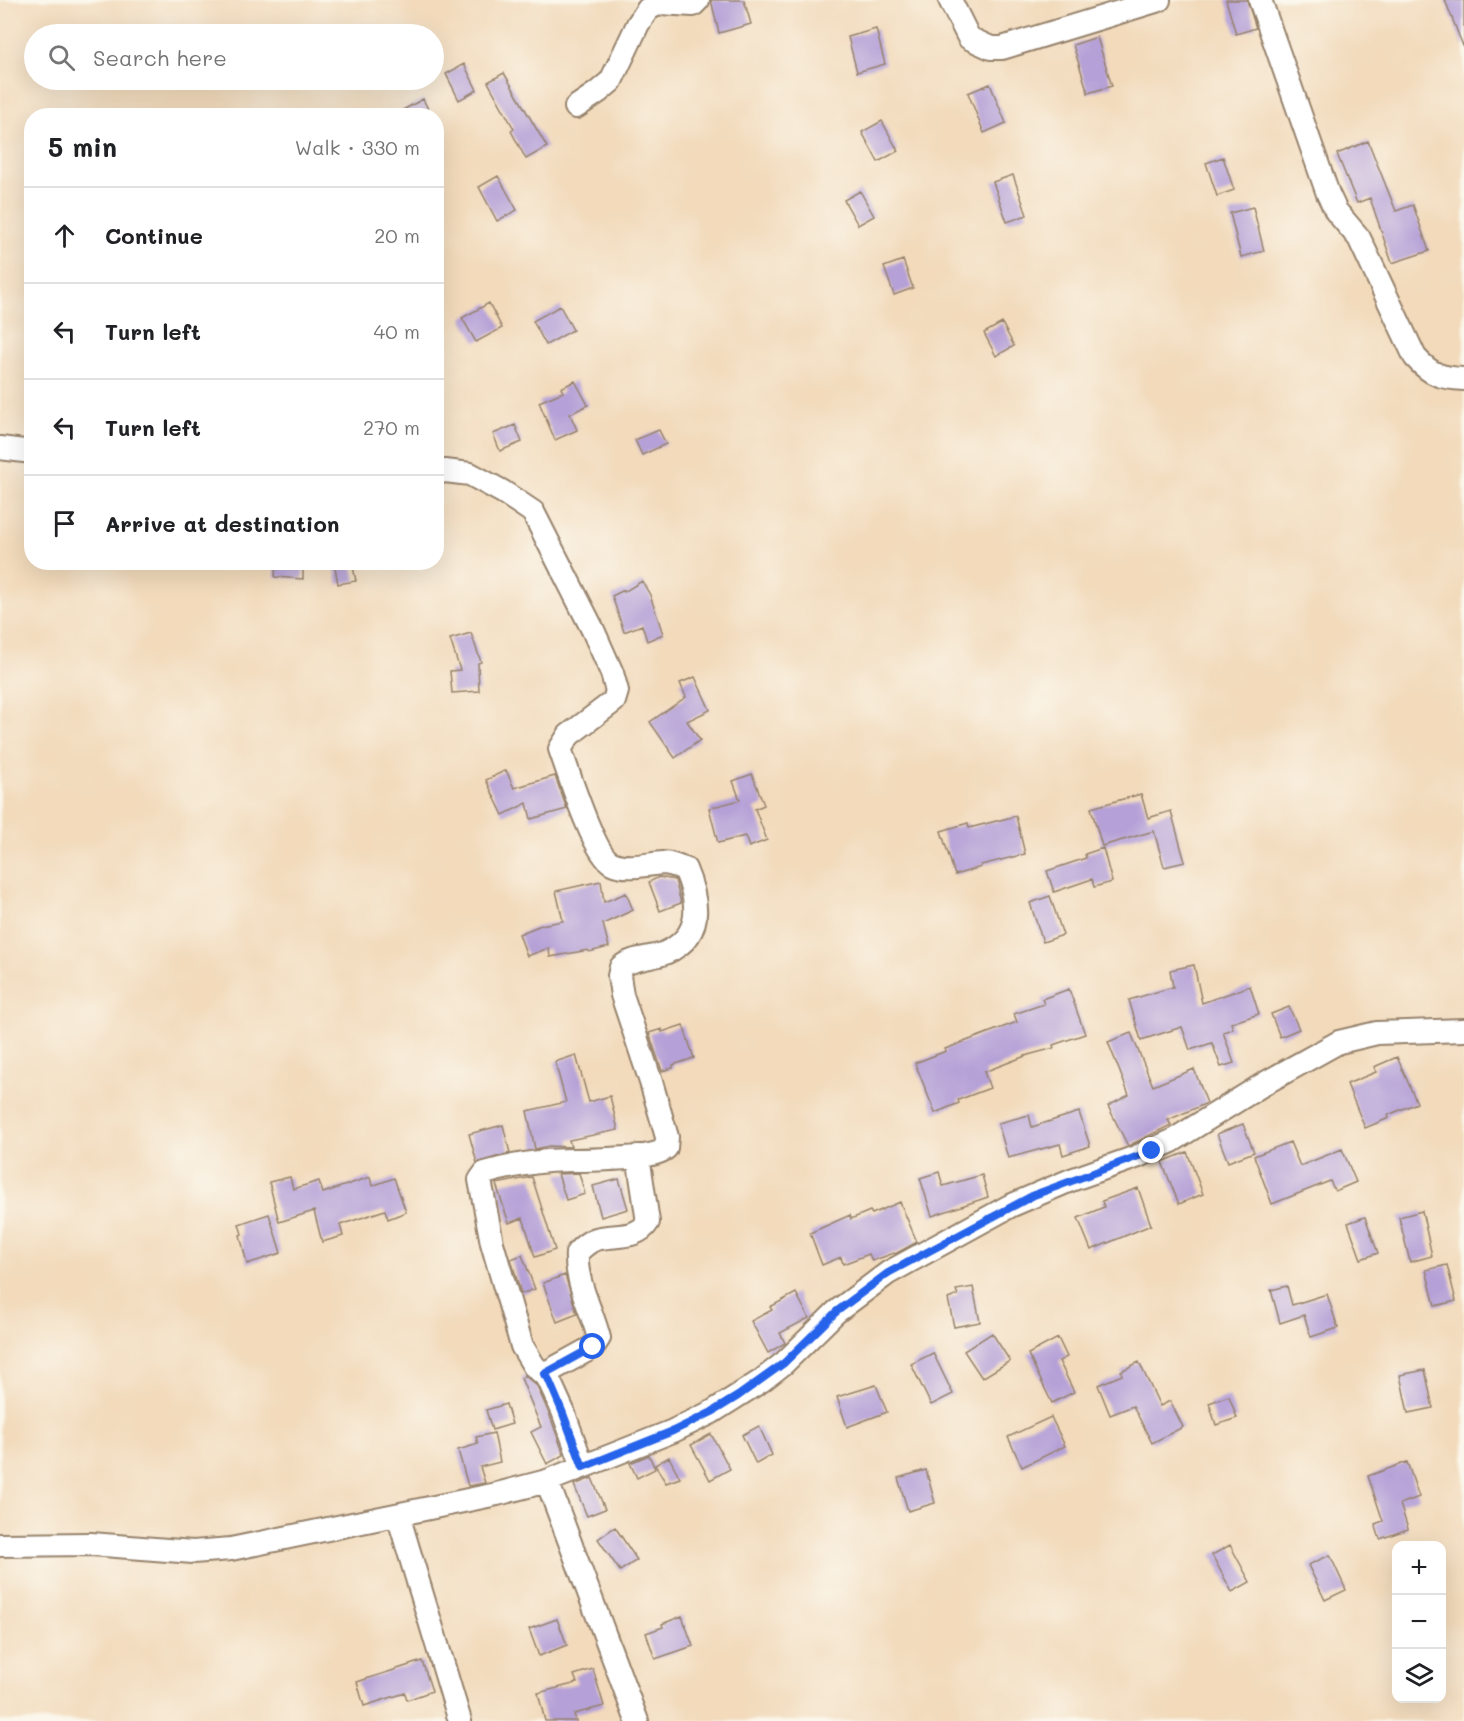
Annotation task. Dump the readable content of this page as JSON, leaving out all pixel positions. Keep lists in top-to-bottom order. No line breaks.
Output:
{"page":{"search":"Search here","heading":["5 min","Walk · 330 m"],"list":[["Continue","20 m"],["Turn left","40 m"],["Turn left","270 m"],"Arrive at destination"],"map_buttons":["+","−"]}}
